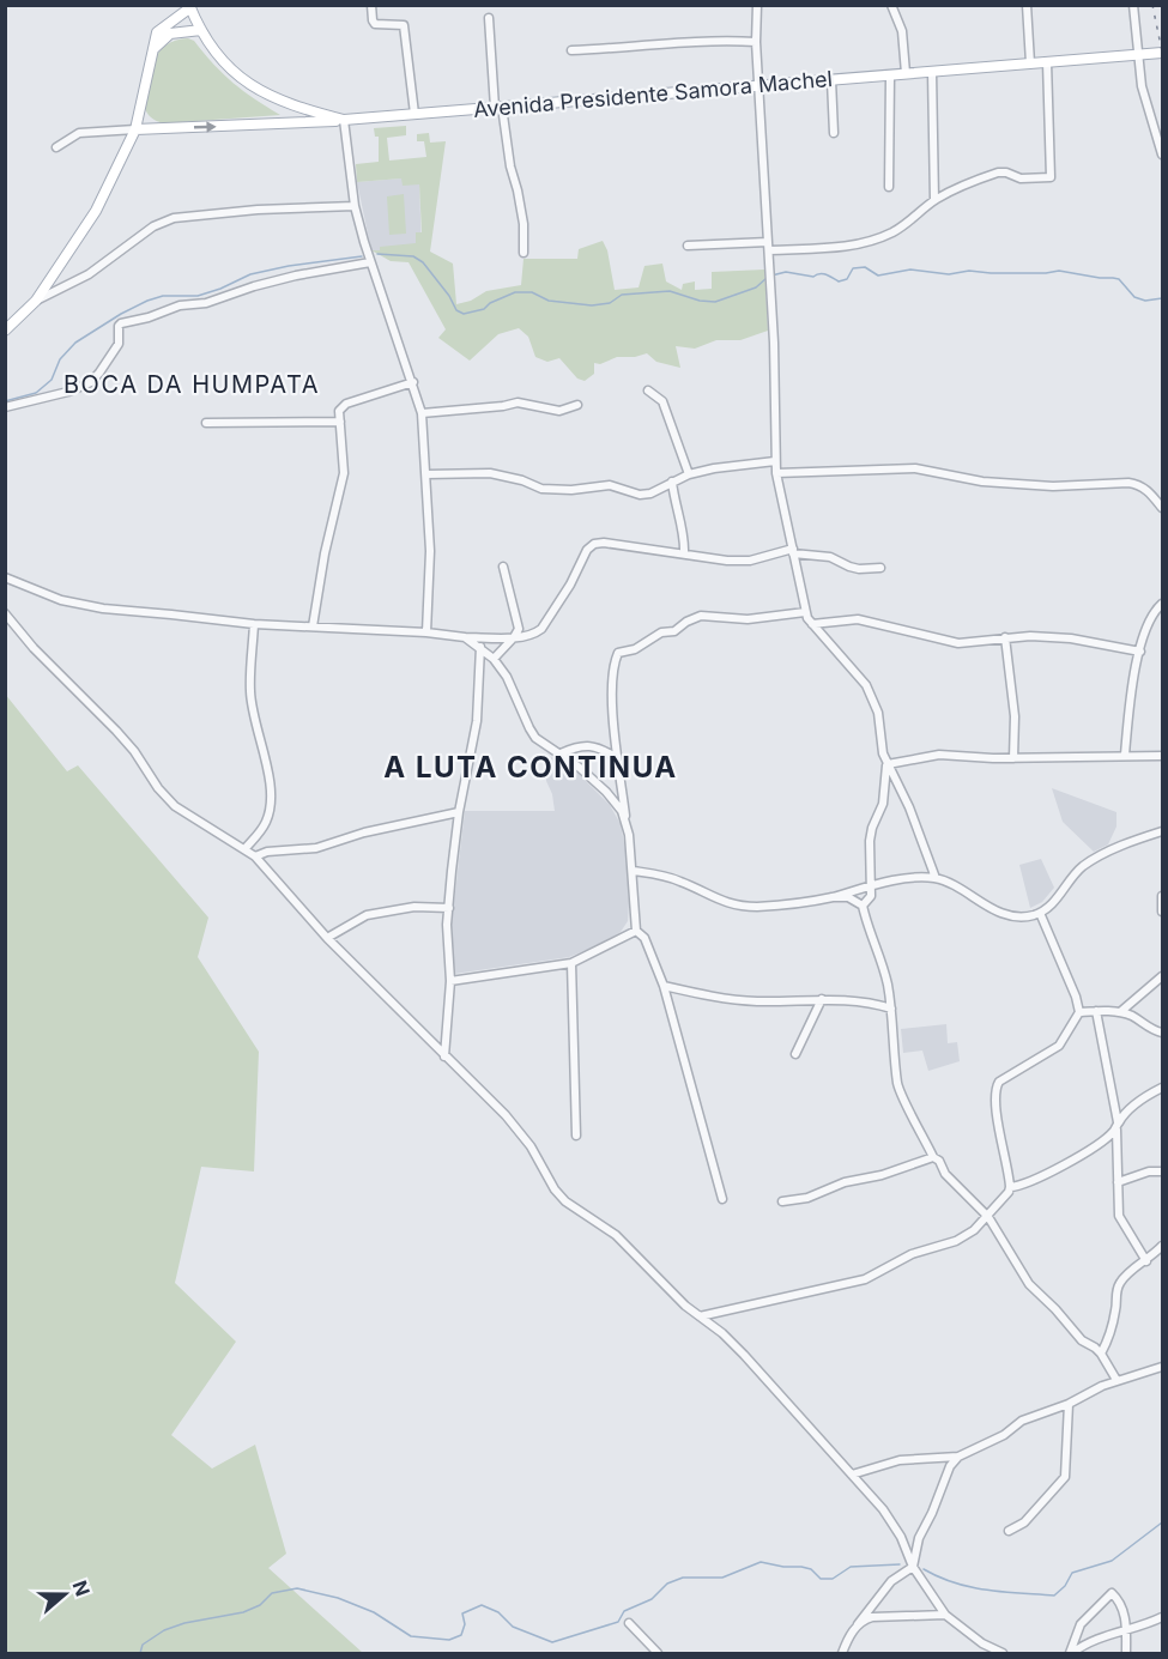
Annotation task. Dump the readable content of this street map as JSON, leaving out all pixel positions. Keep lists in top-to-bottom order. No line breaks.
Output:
{"streets":{"main road":["Avenida Presidente Samora Machel"]},"districts":["BOCA DA HUMPATA","A LUTA CONTINUA"],"north":"right"}
